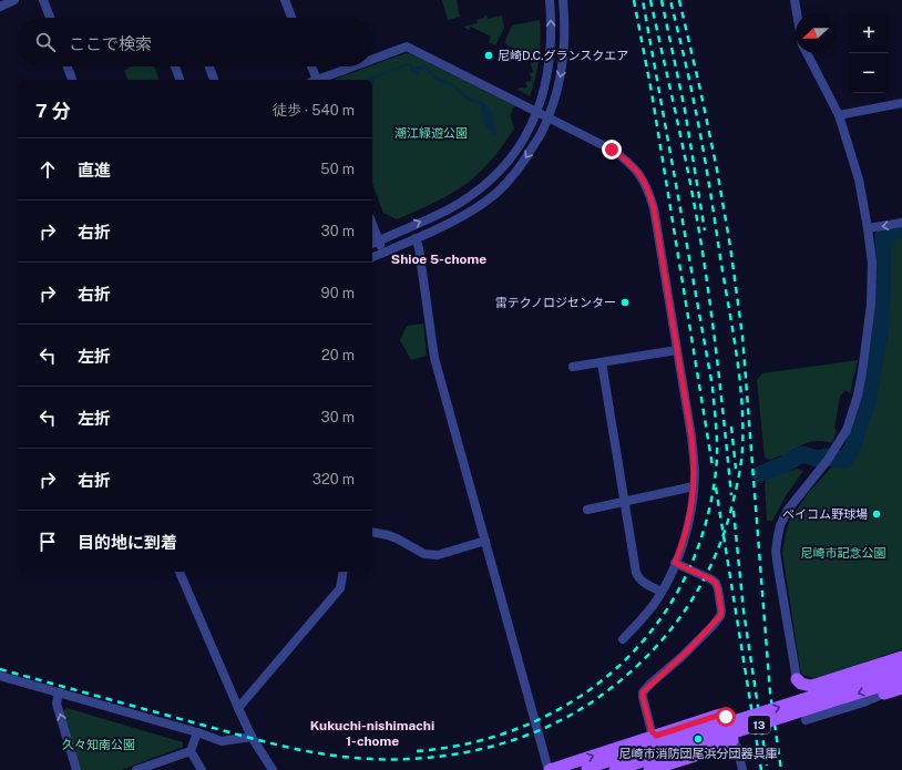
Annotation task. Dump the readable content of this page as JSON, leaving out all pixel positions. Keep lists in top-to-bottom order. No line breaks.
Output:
{"streets":{"main road":["13"]},"districts":["Shioe 5-chome","Kukuchi-nishimachi 1-chome"],"parks":["潮江緑遊公園","尼崎市記念公園","久々知南公園"],"places":["尼崎D.C.グランスクエア","雷テクノロジセンター","ベイコム野球場","尼崎市消防団尾浜分団器具庫"],"north":"left","page":{"map_buttons":["+","−"],"search":"ここで検索","heading":["7 分","徒歩 · 540 m"],"list":[["直進","50 m"],["右折","30 m"],["右折","90 m"],["左折","20 m"],["左折","30 m"],["右折","320 m"],"目的地に到着"]}}
